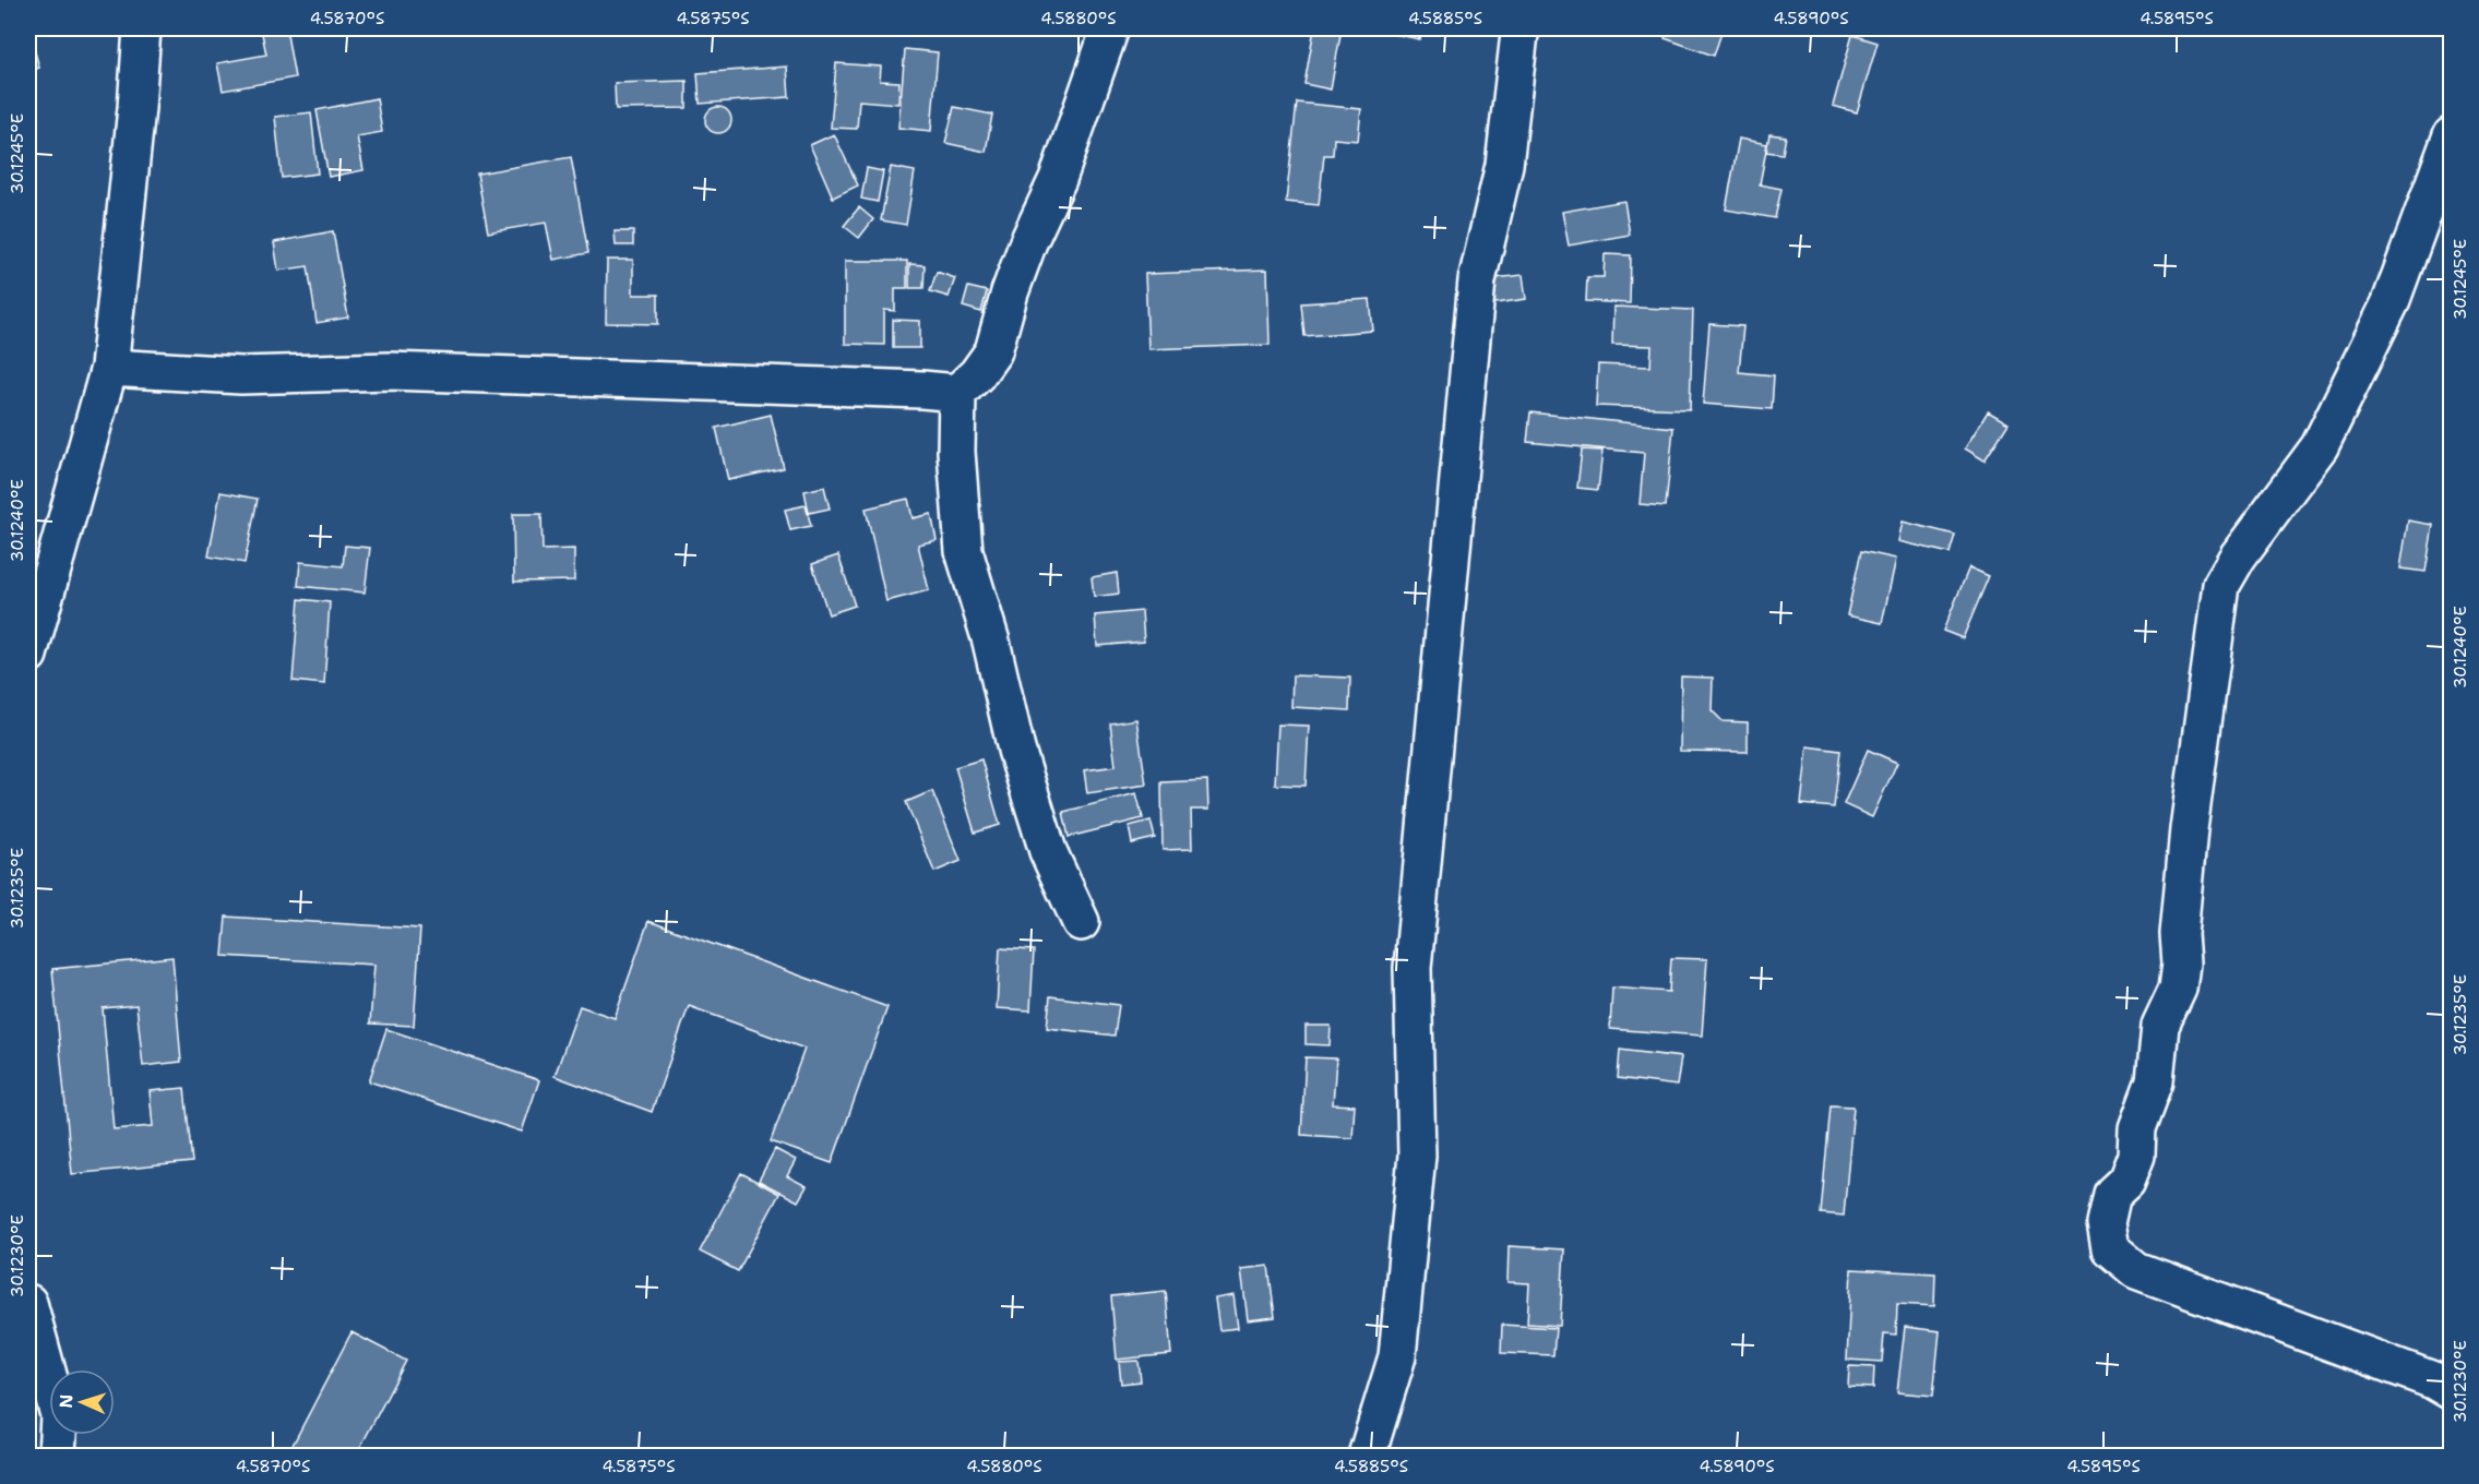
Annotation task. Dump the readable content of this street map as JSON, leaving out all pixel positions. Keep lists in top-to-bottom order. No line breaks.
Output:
{"north":"left","coordinates":["4.5870°S","4.5875°S","4.5880°S","4.5885°S","4.5890°S","4.5895°S","30.1245°E","30.1240°E","30.1235°E","30.1230°E"]}
